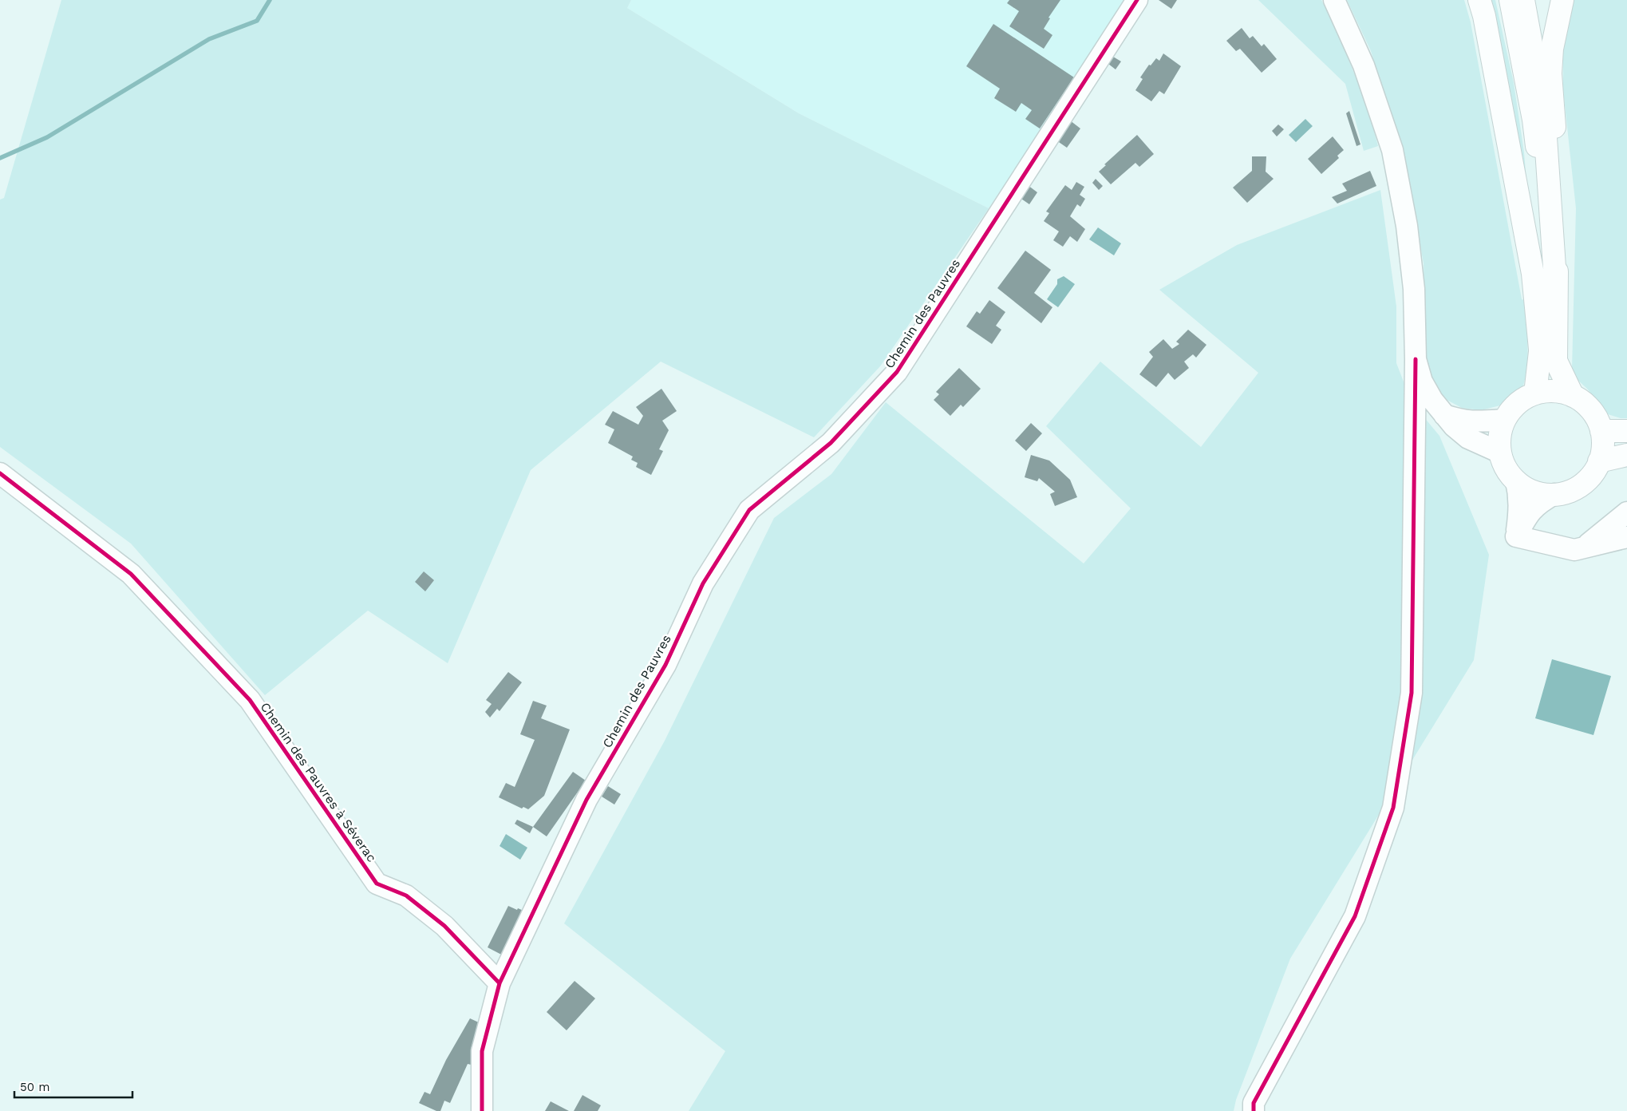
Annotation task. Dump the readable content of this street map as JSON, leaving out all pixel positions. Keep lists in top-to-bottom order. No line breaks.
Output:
{"streets":{"street":["Chemin des Pauvres","Chemin des Pauvres à Séverac"]},"crossings":[["Chemin des Pauvres","Chemin des Pauvres à Séverac"]],"scale_bar":"50 m"}
